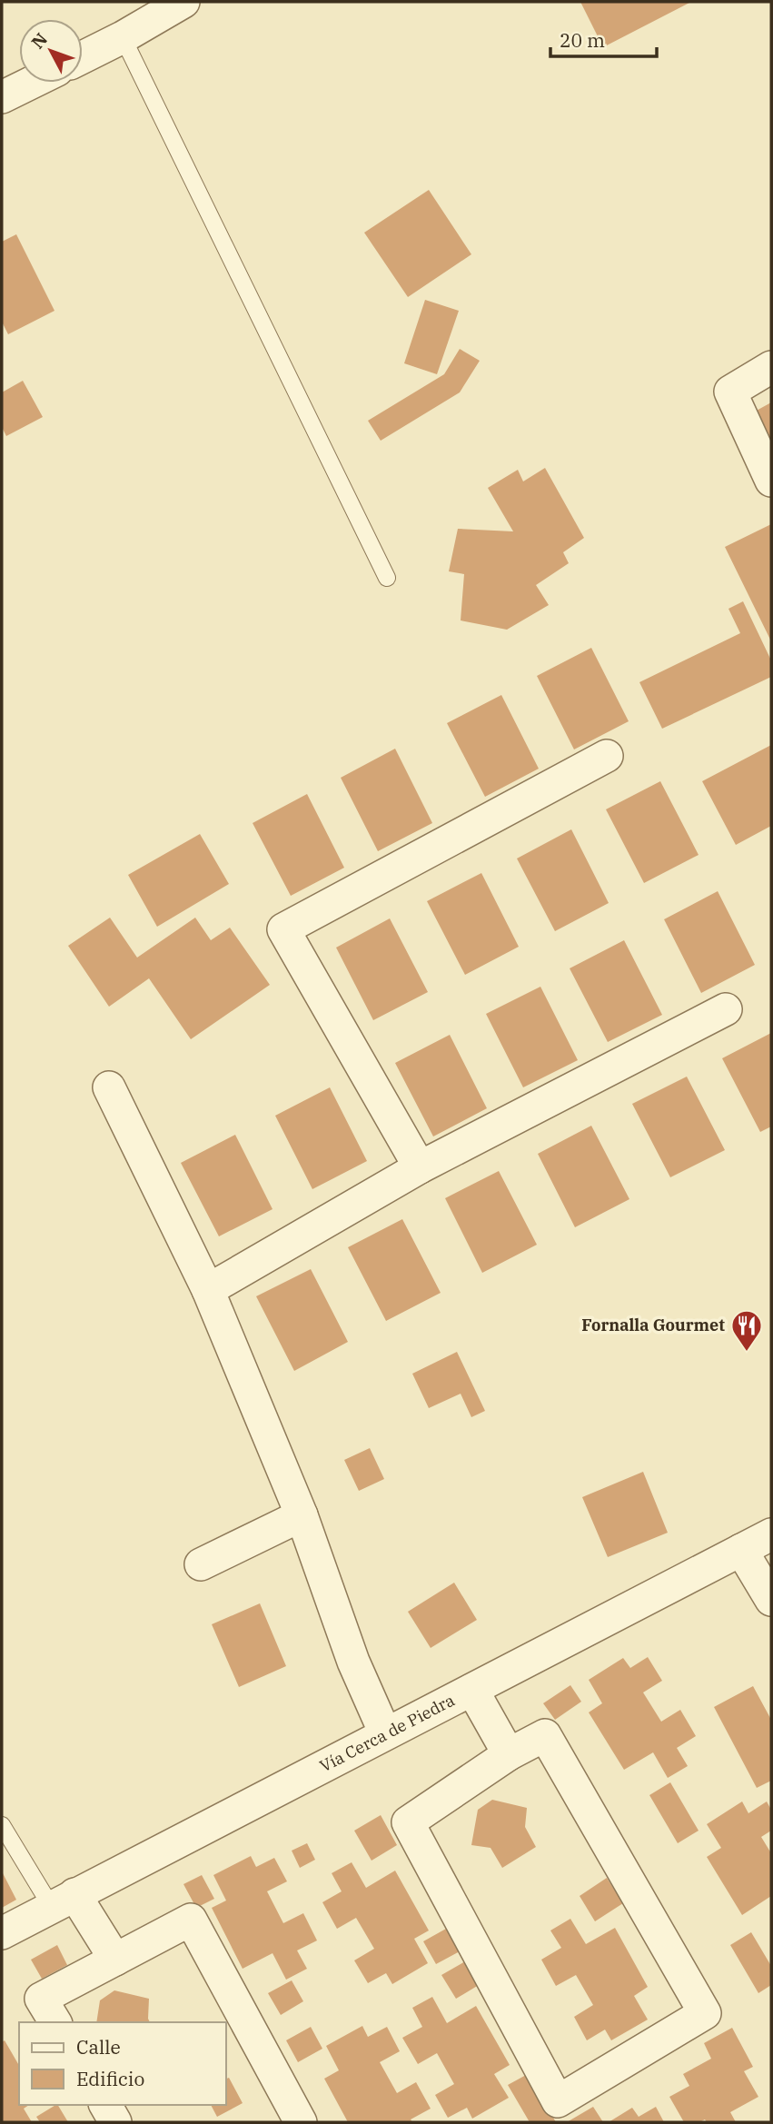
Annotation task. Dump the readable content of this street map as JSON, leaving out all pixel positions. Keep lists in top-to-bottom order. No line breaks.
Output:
{"streets":{"street":["Vía Cerca de Piedra"]},"places":{"restaurant":["Fornalla Gourmet"]},"legend":["Calle","Edificio"],"scale_bar":"20 m","north":"top left"}
